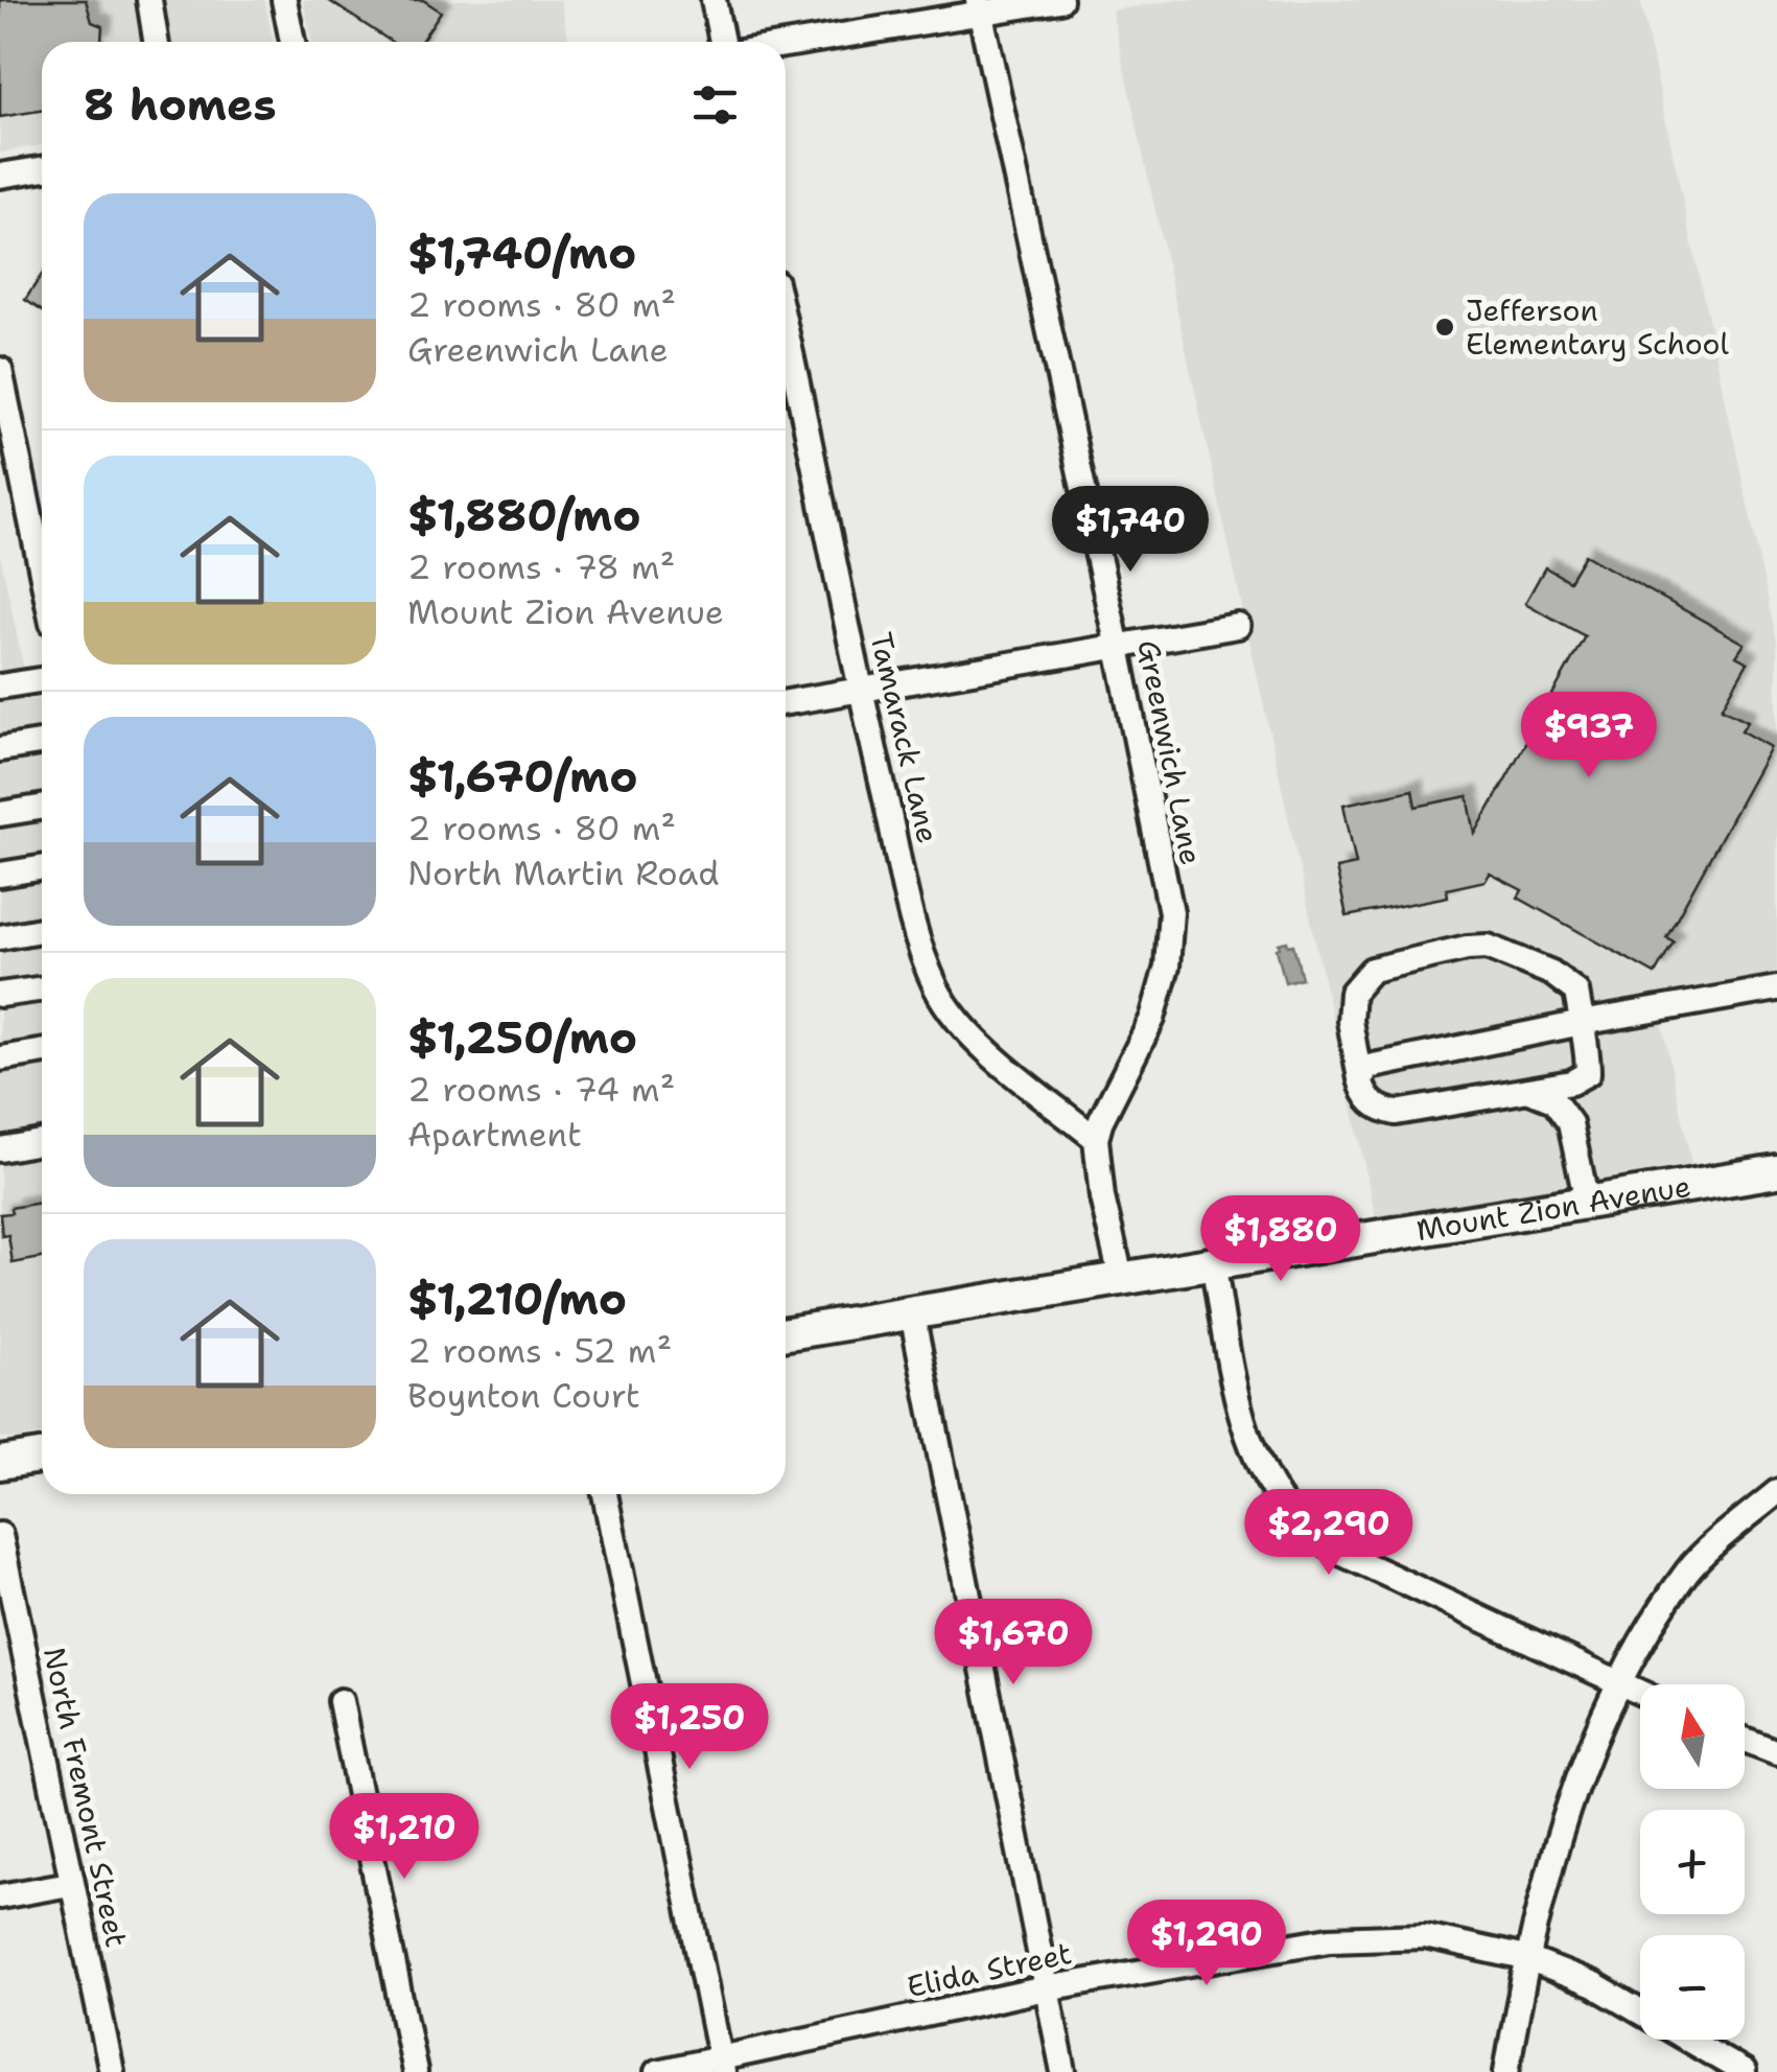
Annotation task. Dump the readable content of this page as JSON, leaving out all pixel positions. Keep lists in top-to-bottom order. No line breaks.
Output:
{"streets":{"main road":["Mount Zion Avenue"],"street":["Tamarack Lane","Greenwich Lane","North Fremont Street","Elida Street"]},"crossings":[["Tamarack Lane","Greenwich Lane"]],"places":["Jefferson Elementary School"],"north":"top","page":{"heading":"8 homes","list":[{"name":"$1,740/mo","note":"2 rooms · 80 m² · Greenwich Lane"},{"name":"$1,880/mo","note":"2 rooms · 78 m² · Mount Zion Avenue"},{"name":"$1,670/mo","note":"2 rooms · 80 m² · North Martin Road"},{"name":"$1,250/mo","note":"2 rooms · 74 m² · Apartment"},{"name":"$1,210/mo","note":"2 rooms · 52 m² · Boynton Court"}],"price":["$1,740","$937","$1,880","$2,290","$1,670","$1,250","$1,210","$1,290"],"map_buttons":["+","−"]}}
